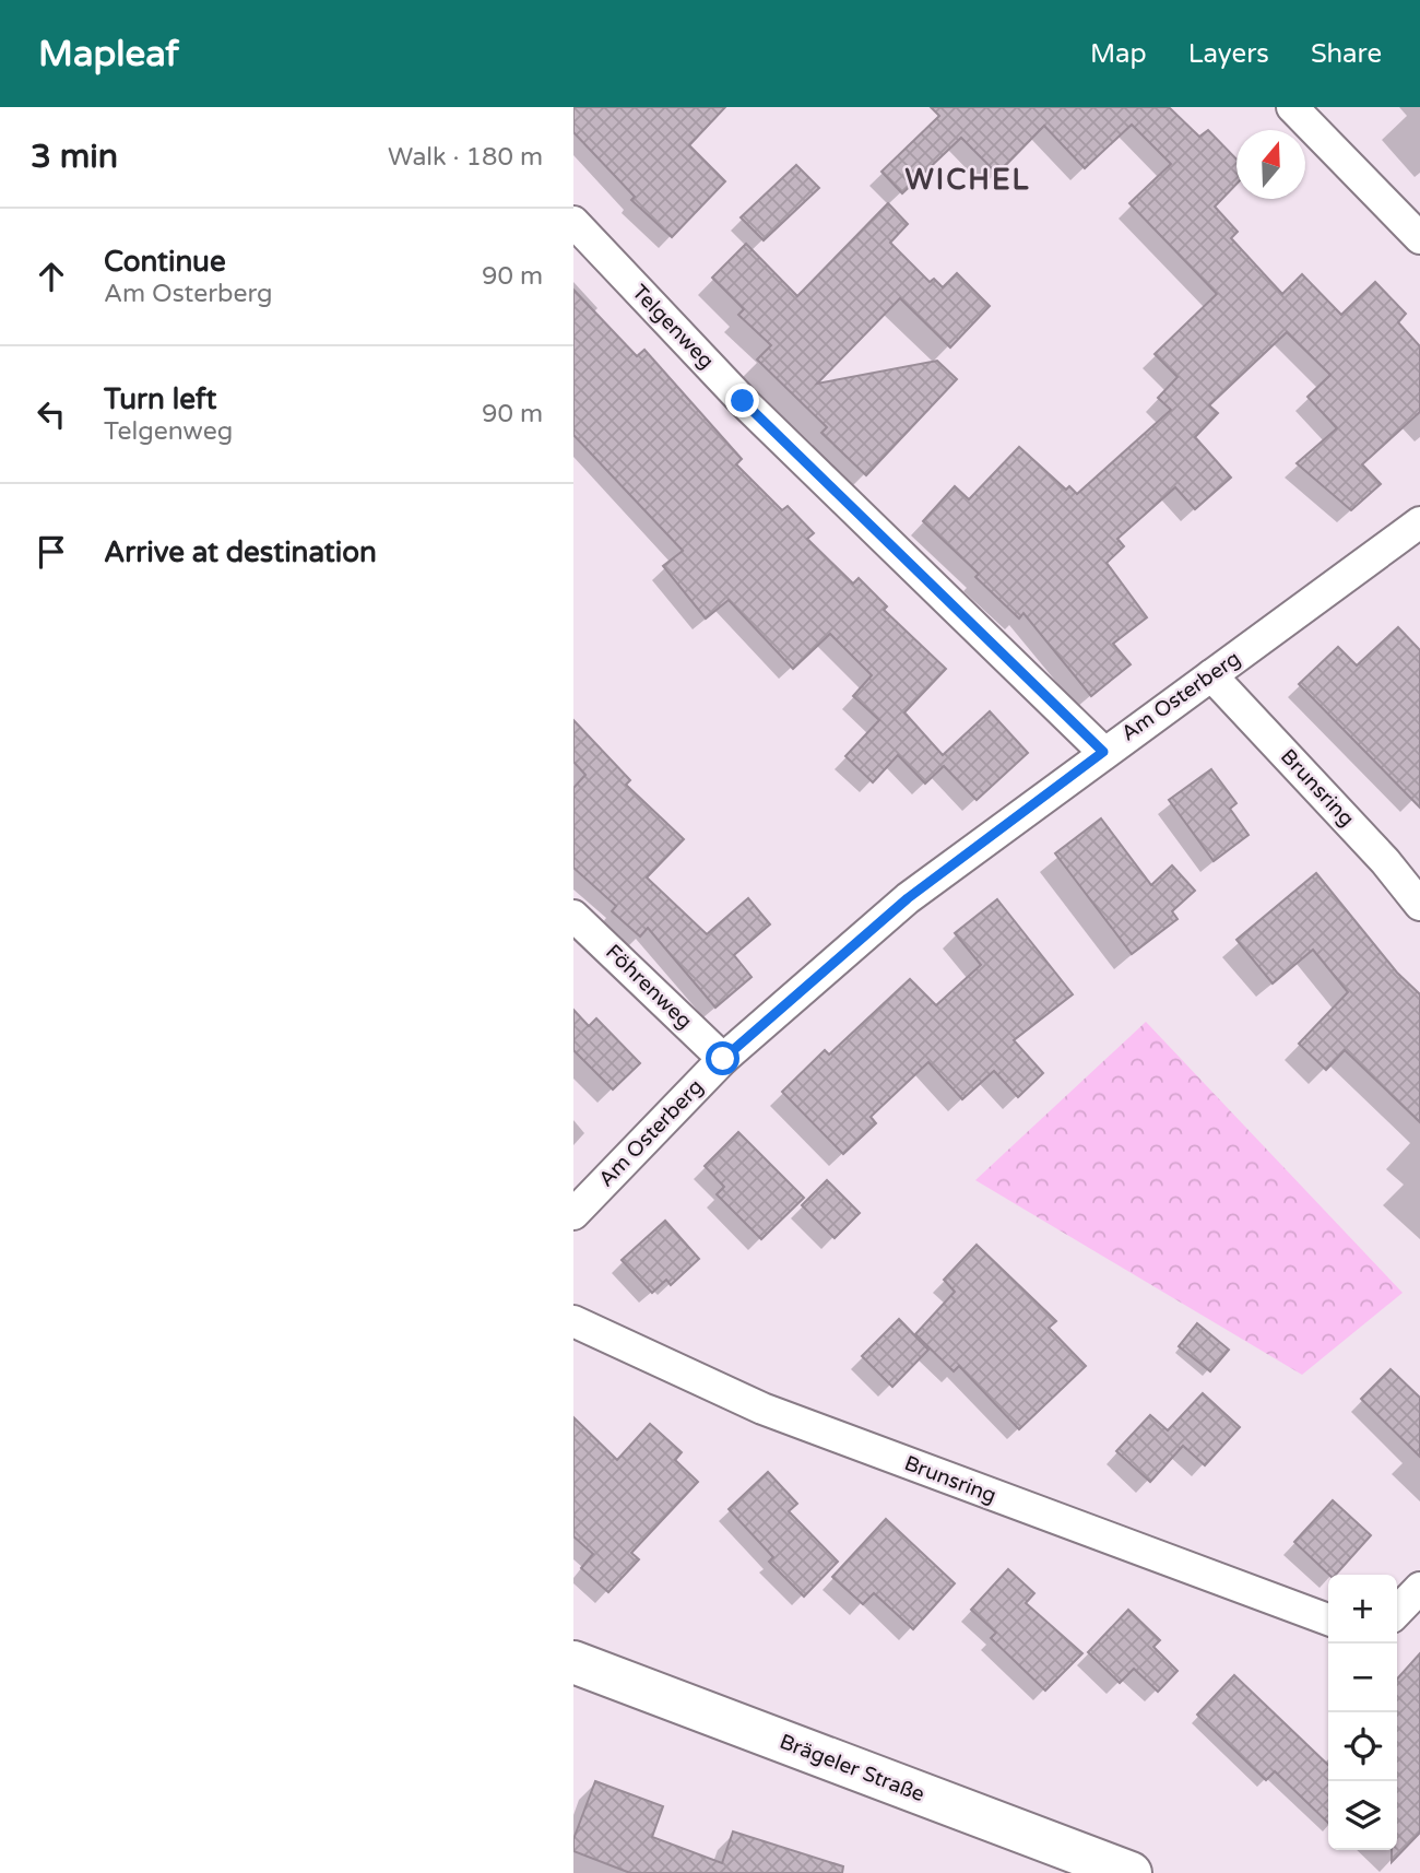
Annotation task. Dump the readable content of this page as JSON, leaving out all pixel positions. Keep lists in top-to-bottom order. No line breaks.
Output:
{"streets":{"street":["Telgenweg","Am Osterberg","Brunsring","Föhrenweg","Brägeler Straße"]},"crossings":[["Telgenweg","Am Osterberg"],["Am Osterberg","Brunsring"],["Am Osterberg","Föhrenweg"]],"districts":["WICHEL"],"north":"top","page":{"header":"Mapleaf","nav":["Map","Layers","Share"],"heading":["3 min","Walk · 180 m"],"list":[["Continue","Am Osterberg","90 m"],["Turn left","Telgenweg","90 m"],"Arrive at destination"],"map_buttons":["+","−"]}}
